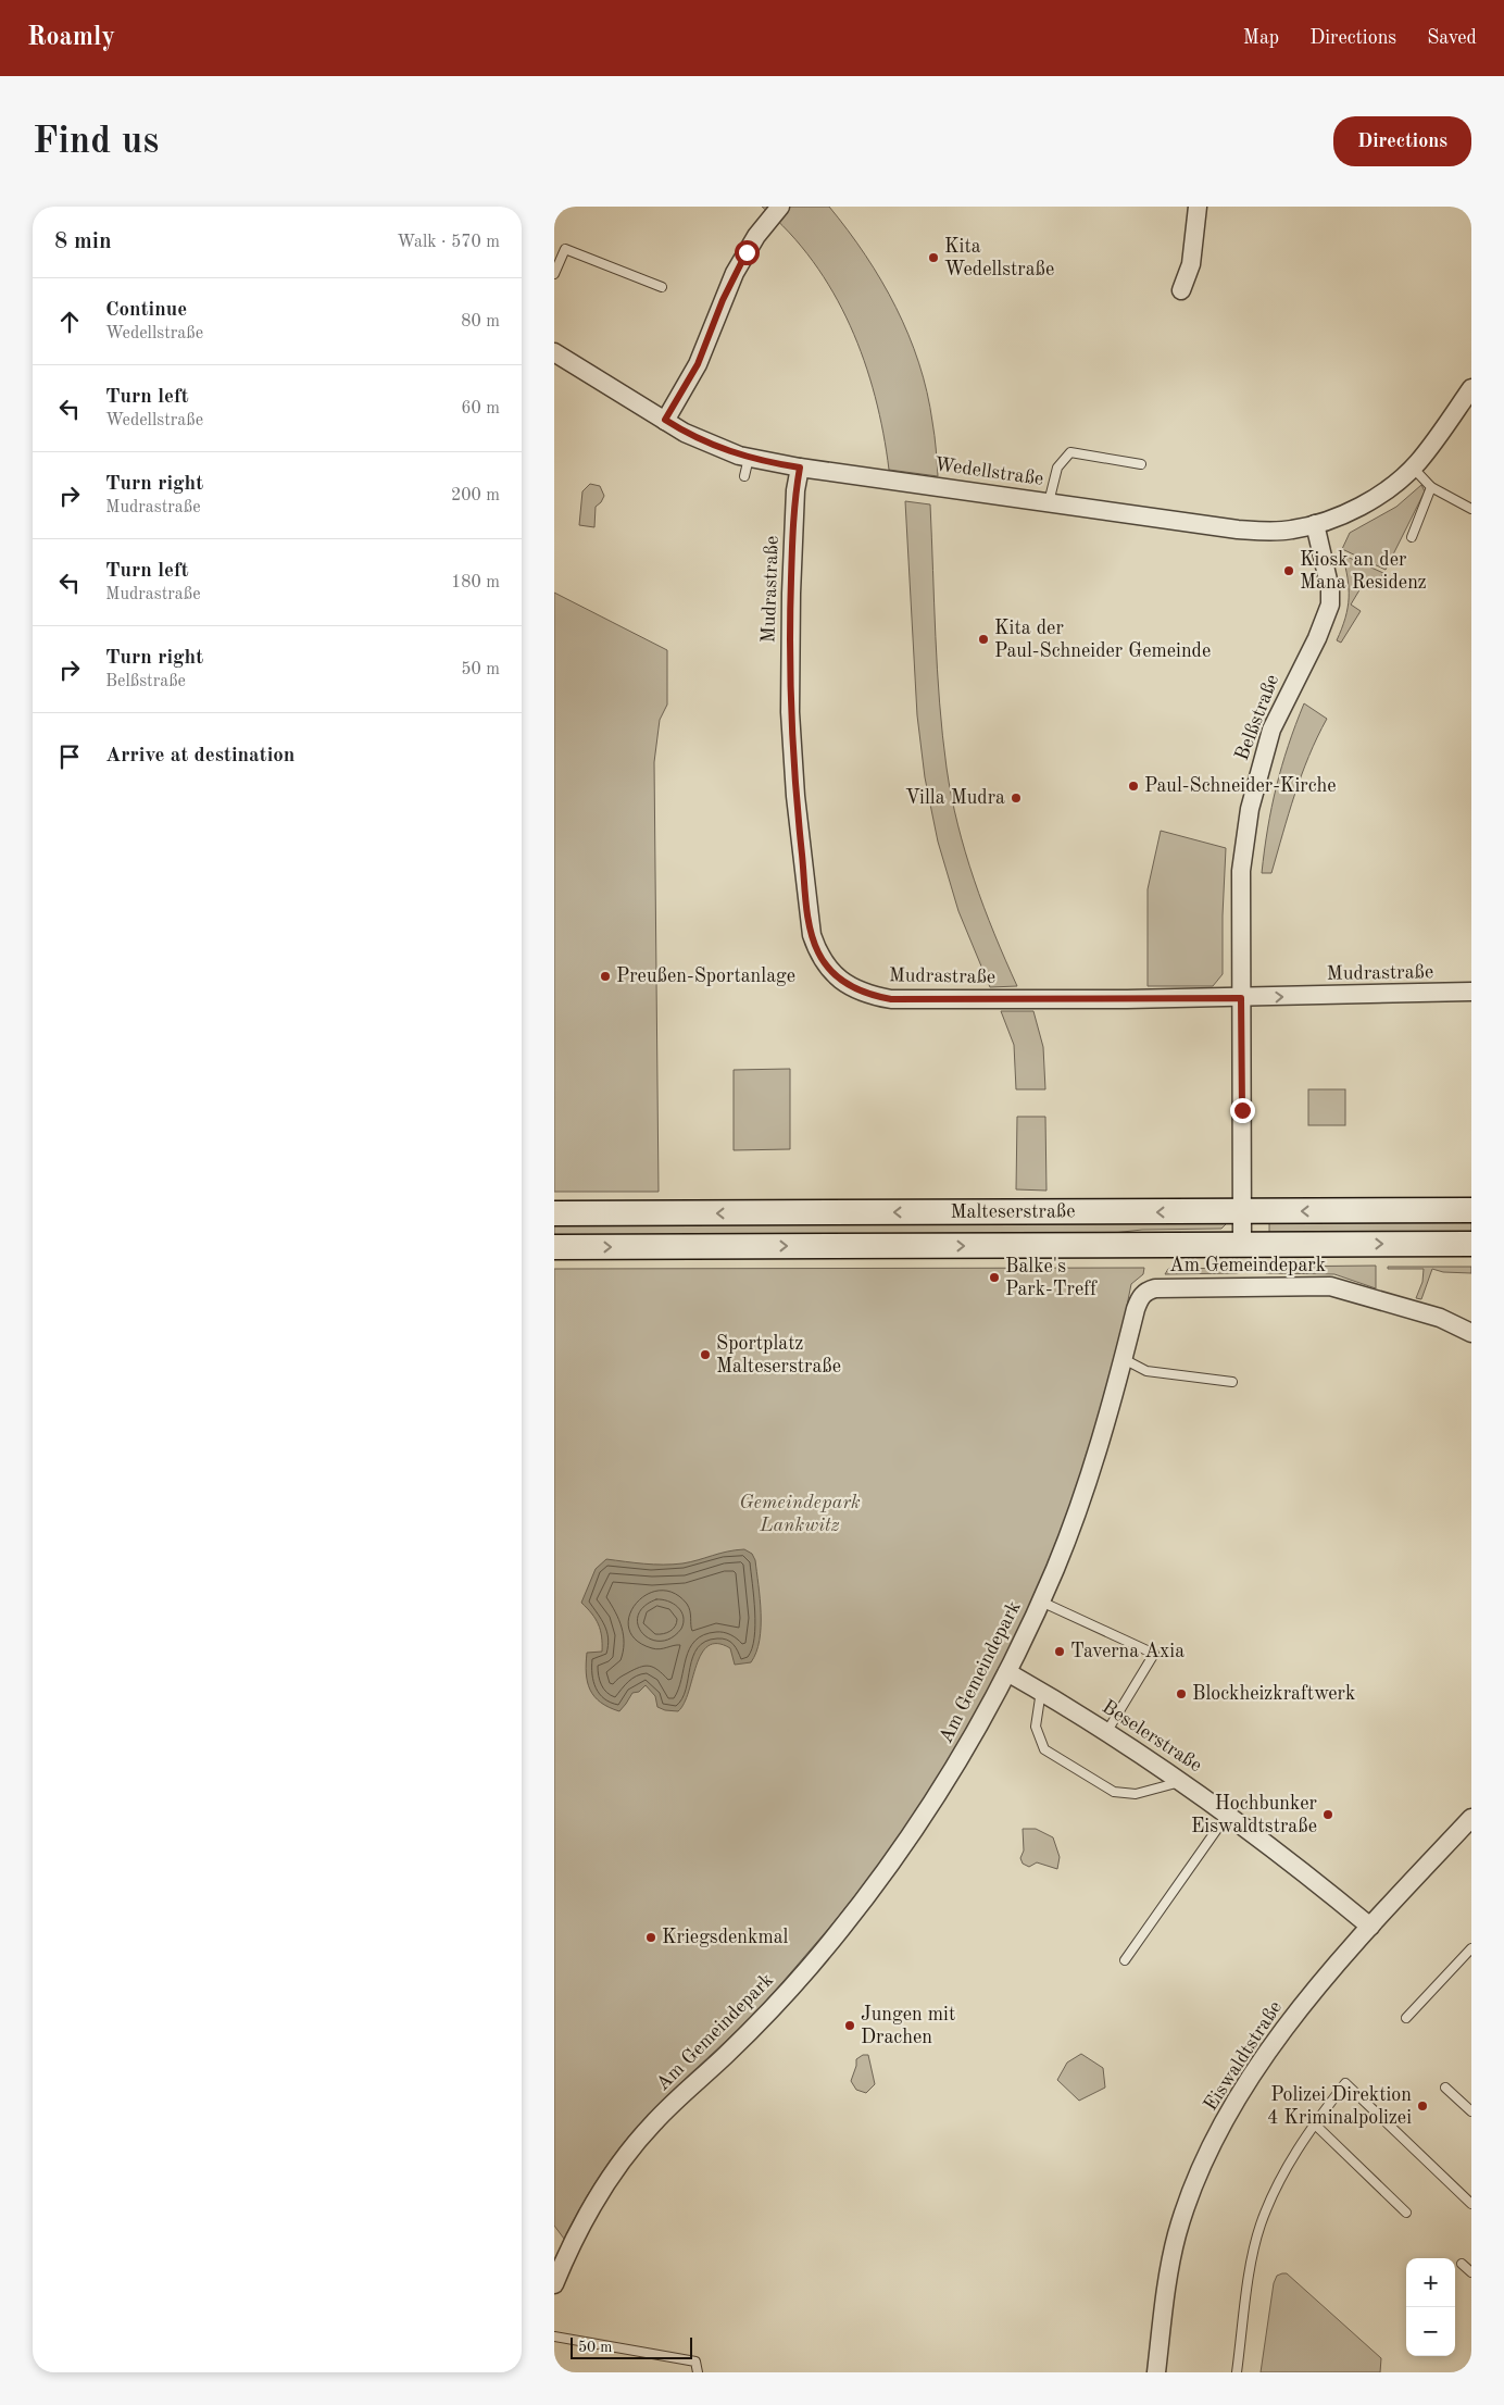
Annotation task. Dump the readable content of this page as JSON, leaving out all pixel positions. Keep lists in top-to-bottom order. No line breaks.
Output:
{"streets":{"main road":["Malteserstraße"],"street":["Wedellstraße","Mudrastraße","Belßstraße","Am Gemeindepark","Beselerstraße","Eiswaldtstraße"]},"crossings":[["Wedellstraße","Mudrastraße"],["Wedellstraße","Belßstraße"],["Mudrastraße","Belßstraße"],["Belßstraße","Malteserstraße"],["Am Gemeindepark","Beselerstraße"],["Beselerstraße","Eiswaldtstraße"]],"parks":["Gemeindepark Lankwitz"],"places":["Kita Wedellstraße","Kiosk an der Mana Residenz","Kita der Paul-Schneider Gemeinde","Paul-Schneider-Kirche","Villa Mudra","Preußen-Sportanlage","Balke's Park-Treff","Sportplatz Malteserstraße","Taverna Axia","Blockheizkraftwerk","Hochbunker Eiswaldtstraße","Kriegsdenkmal","Jungen mit Drachen","Polizei Direktion 4 Kriminalpolizei"],"scale_bar":"50 m","page":{"header":"Roamly","nav":["Map","Directions","Saved"],"buttons":"Directions","title":"Find us","heading":["8 min","Walk · 570 m"],"list":[["Continue","Wedellstraße","80 m"],["Turn left","Wedellstraße","60 m"],["Turn right","Mudrastraße","200 m"],["Turn left","Mudrastraße","180 m"],["Turn right","Belßstraße","50 m"],"Arrive at destination"],"map_buttons":["+","−"],"scale":"50 m"}}
